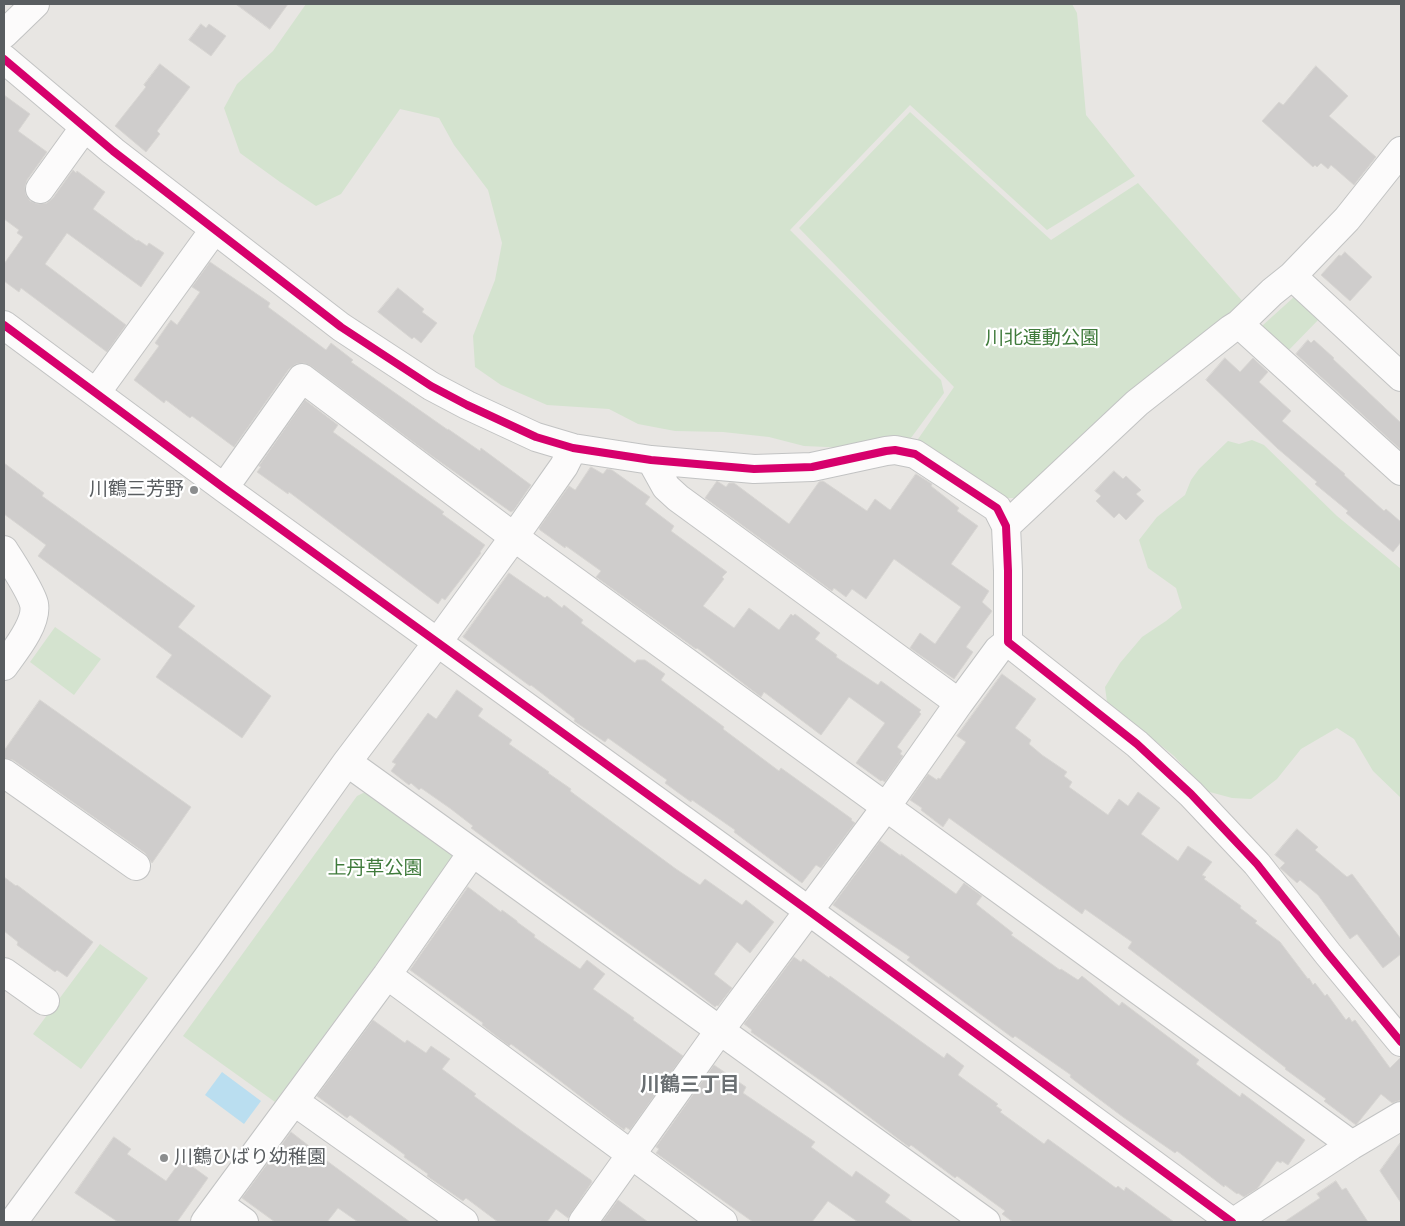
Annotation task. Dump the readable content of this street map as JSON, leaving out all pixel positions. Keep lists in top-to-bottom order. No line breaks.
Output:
{"districts":["川鶴三丁目"],"parks":["川北運動公園","上丹草公園"],"places":["川鶴三芳野","川鶴ひばり幼稚園"]}
